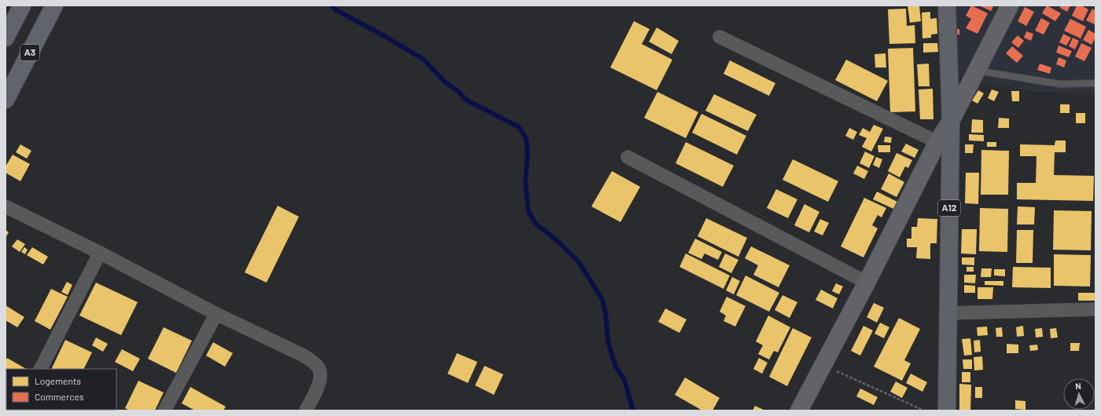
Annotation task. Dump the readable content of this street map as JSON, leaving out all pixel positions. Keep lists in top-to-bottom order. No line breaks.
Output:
{"streets":{"highway":["A3"],"main road":["A12"]},"legend":["Logements","Commerces"],"north":"top"}
